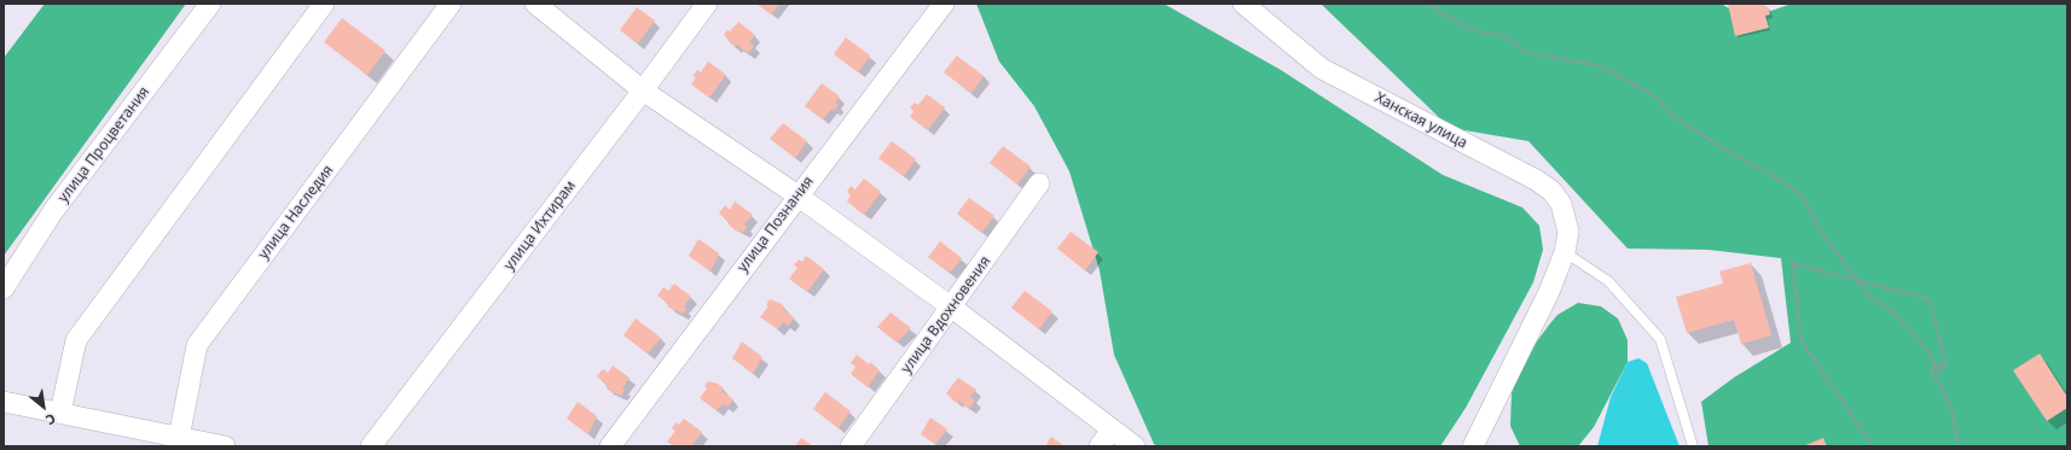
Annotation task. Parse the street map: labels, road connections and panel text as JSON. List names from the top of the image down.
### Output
{
  "streets": {
    "street": [
      "Ханская улица",
      "улица Процветания",
      "улица Наследия",
      "улица Познания",
      "улица Ихтирам",
      "улица Вдохновения"
    ]
  },
  "north": "bottom right"
}
